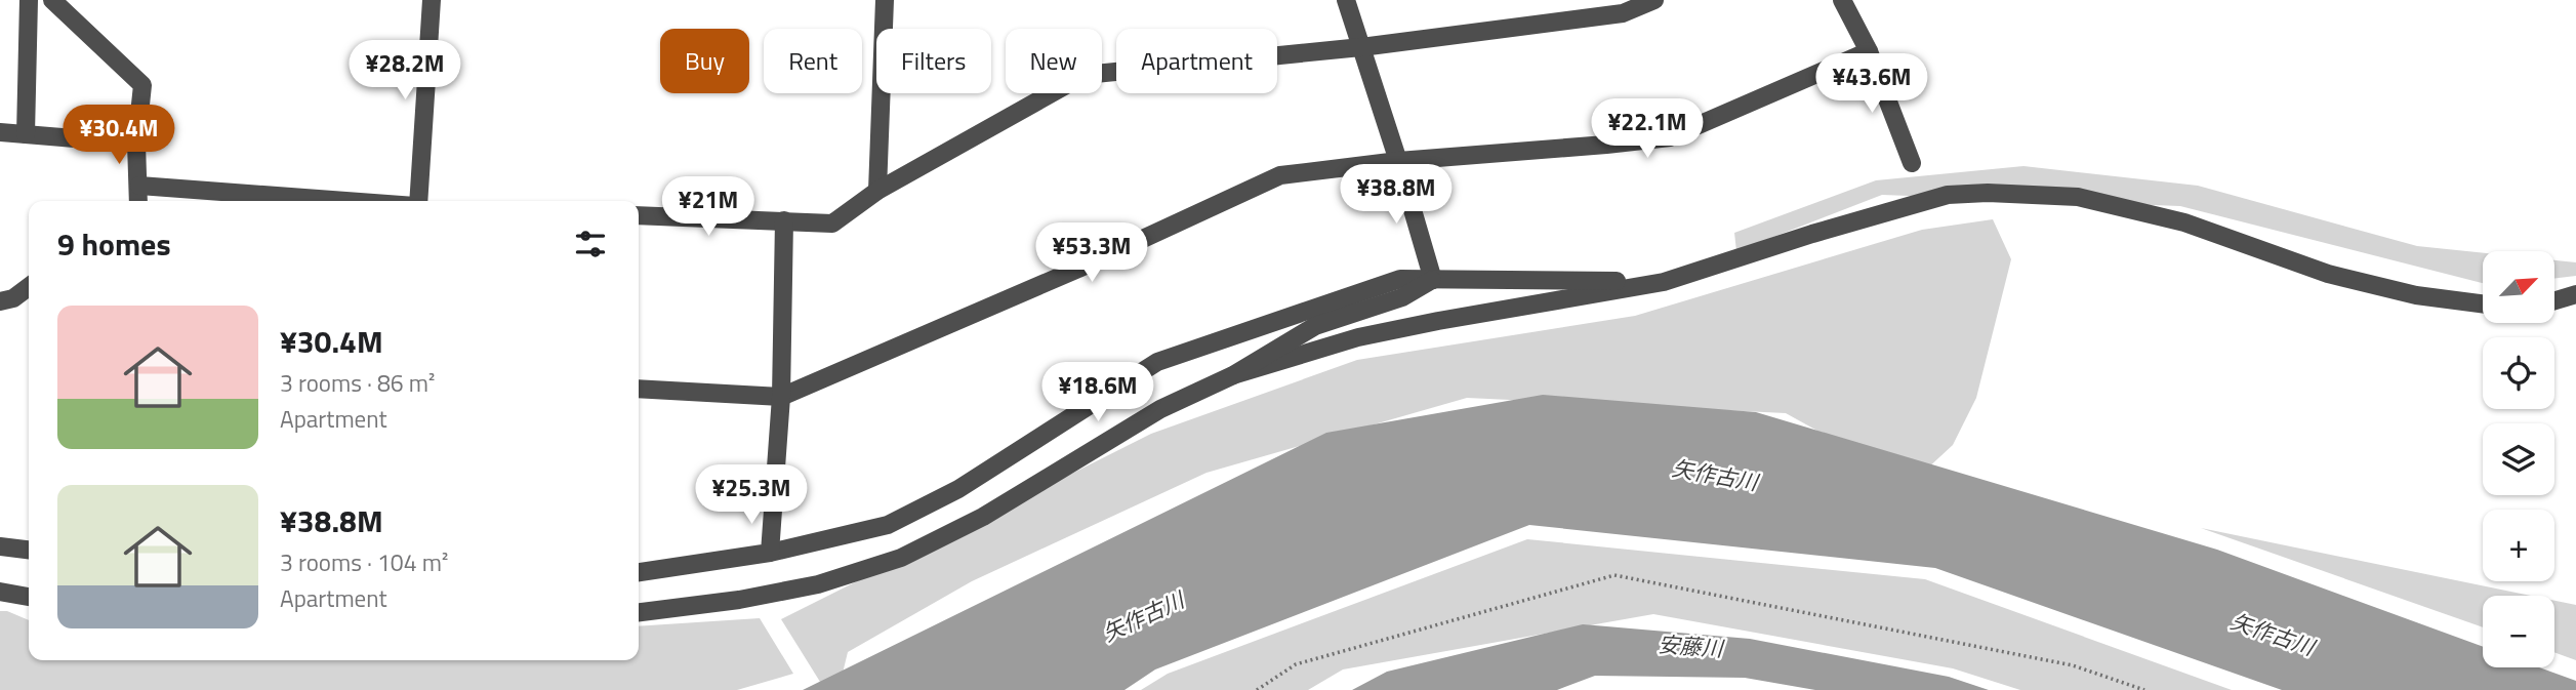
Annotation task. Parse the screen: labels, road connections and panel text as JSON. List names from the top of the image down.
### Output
{
  "water": ["矢作古川", "安藤川"],
  "north": "top right",
  "page": {
    "chip": [
      "Buy",
      "Rent",
      "Filters",
      "New",
      "Apartment"
    ],
    "price": [
      "¥28.2M",
      "¥43.6M",
      "¥22.1M",
      "¥30.4M",
      "¥38.8M",
      "¥21M",
      "¥53.3M",
      "¥18.6M",
      "¥25.3M"
    ],
    "heading": "9 homes",
    "map_buttons": ["+", "−"],
    "list": [
      {
        "name": "¥30.4M",
        "note": "3 rooms · 86 m² · Apartment"
      },
      {
        "name": "¥38.8M",
        "note": "3 rooms · 104 m² · Apartment"
      }
    ]
  }
}
